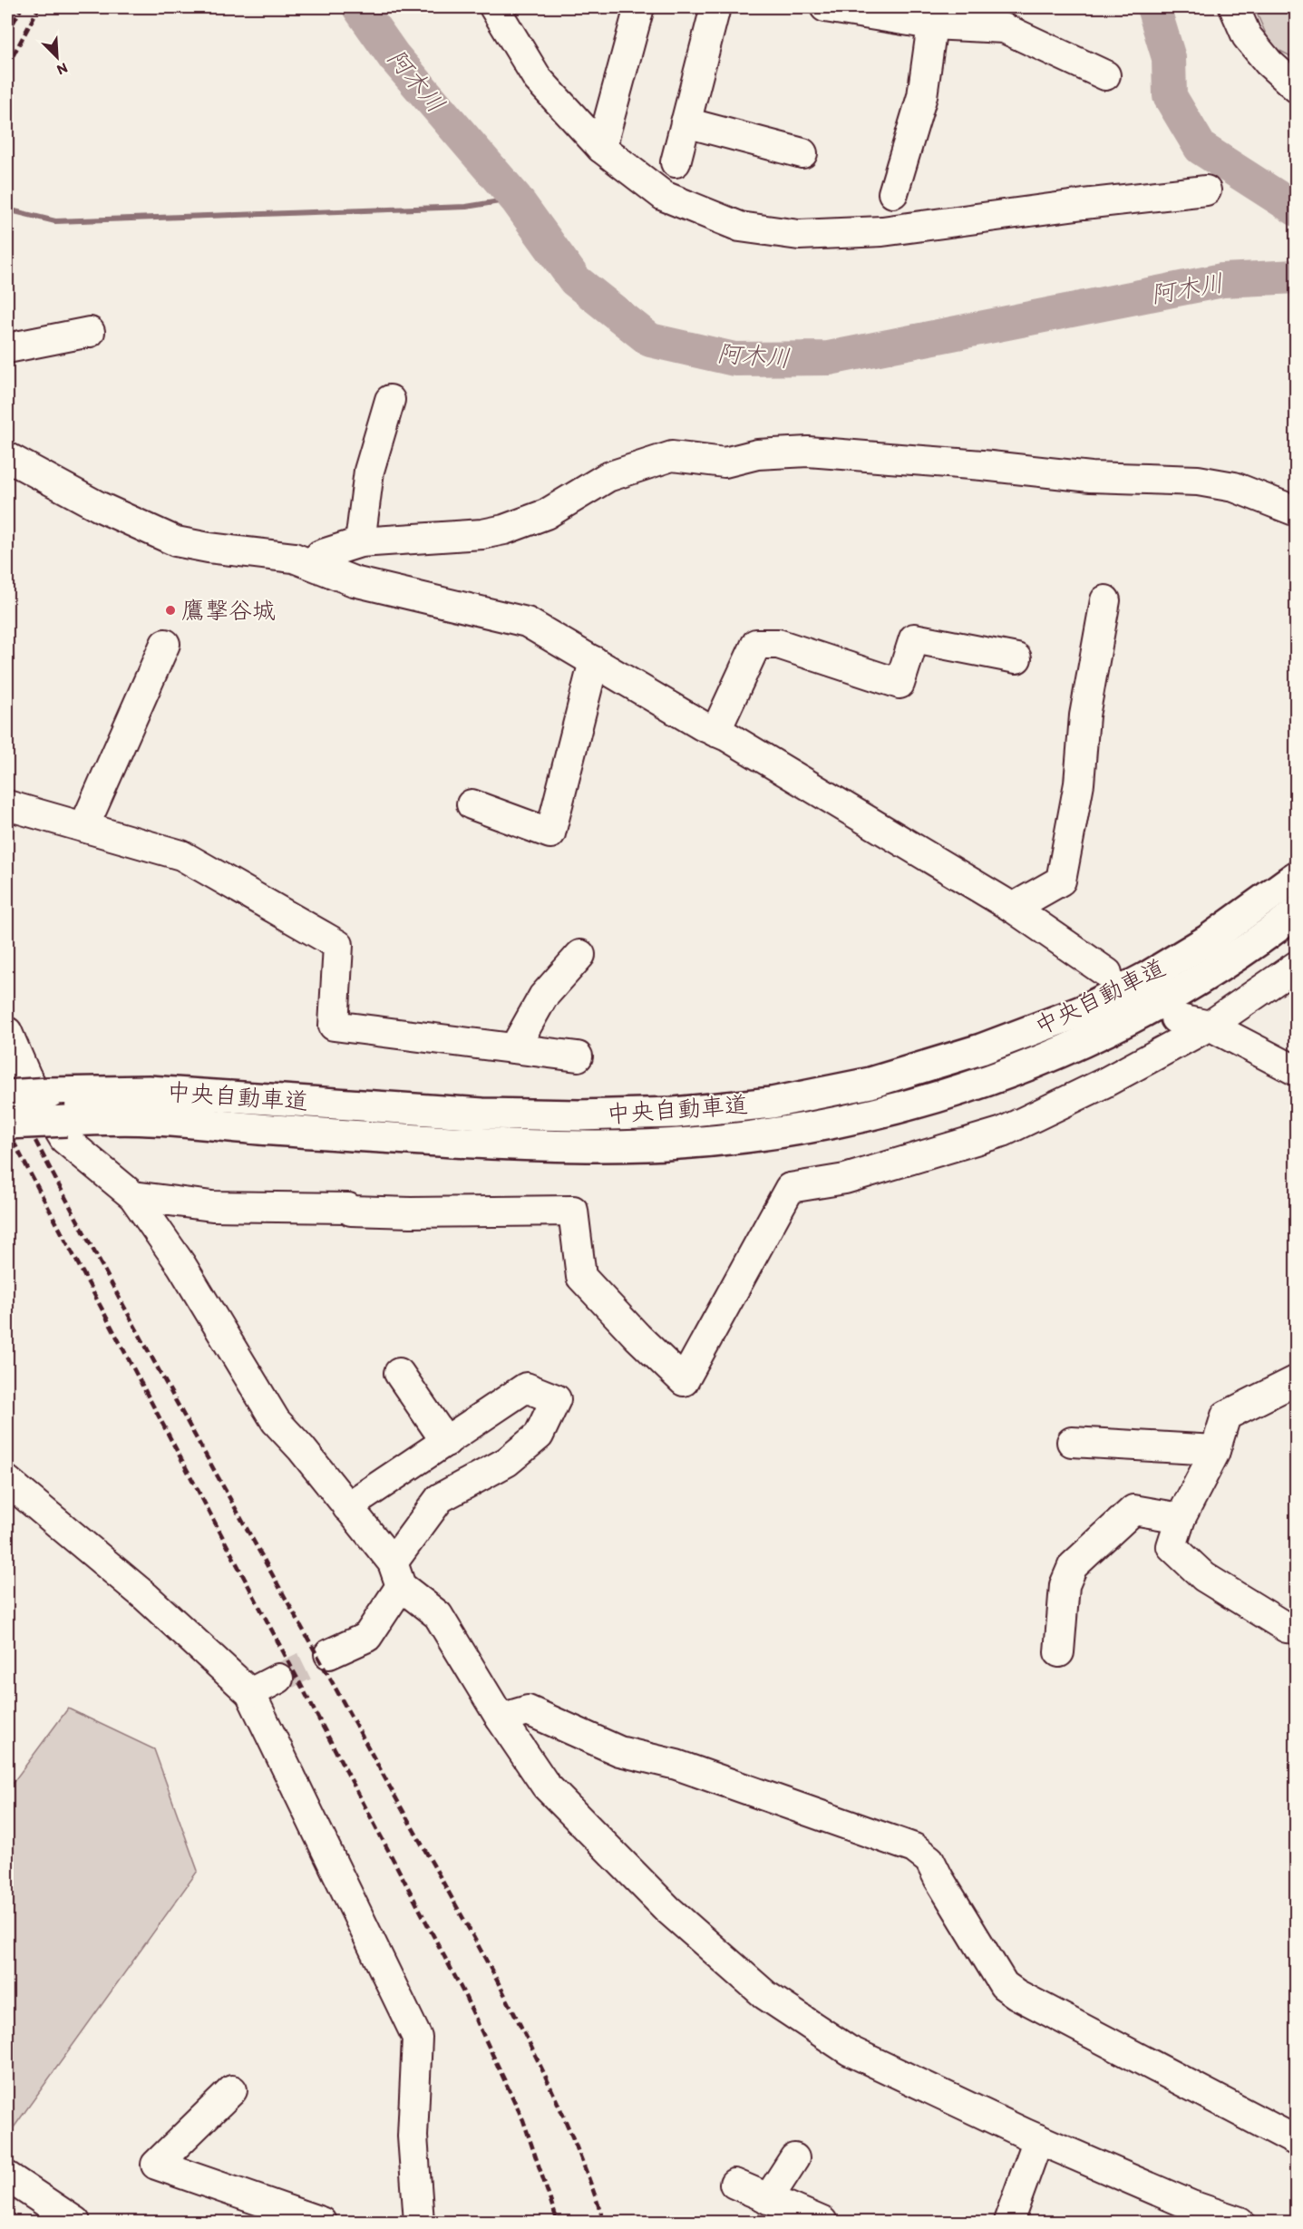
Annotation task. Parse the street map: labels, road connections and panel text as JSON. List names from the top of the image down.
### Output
{
  "streets": {
    "highway": ["中央自動車道"]
  },
  "water": ["阿木川"],
  "places": ["鷹撃谷城"],
  "north": "bottom right"
}
